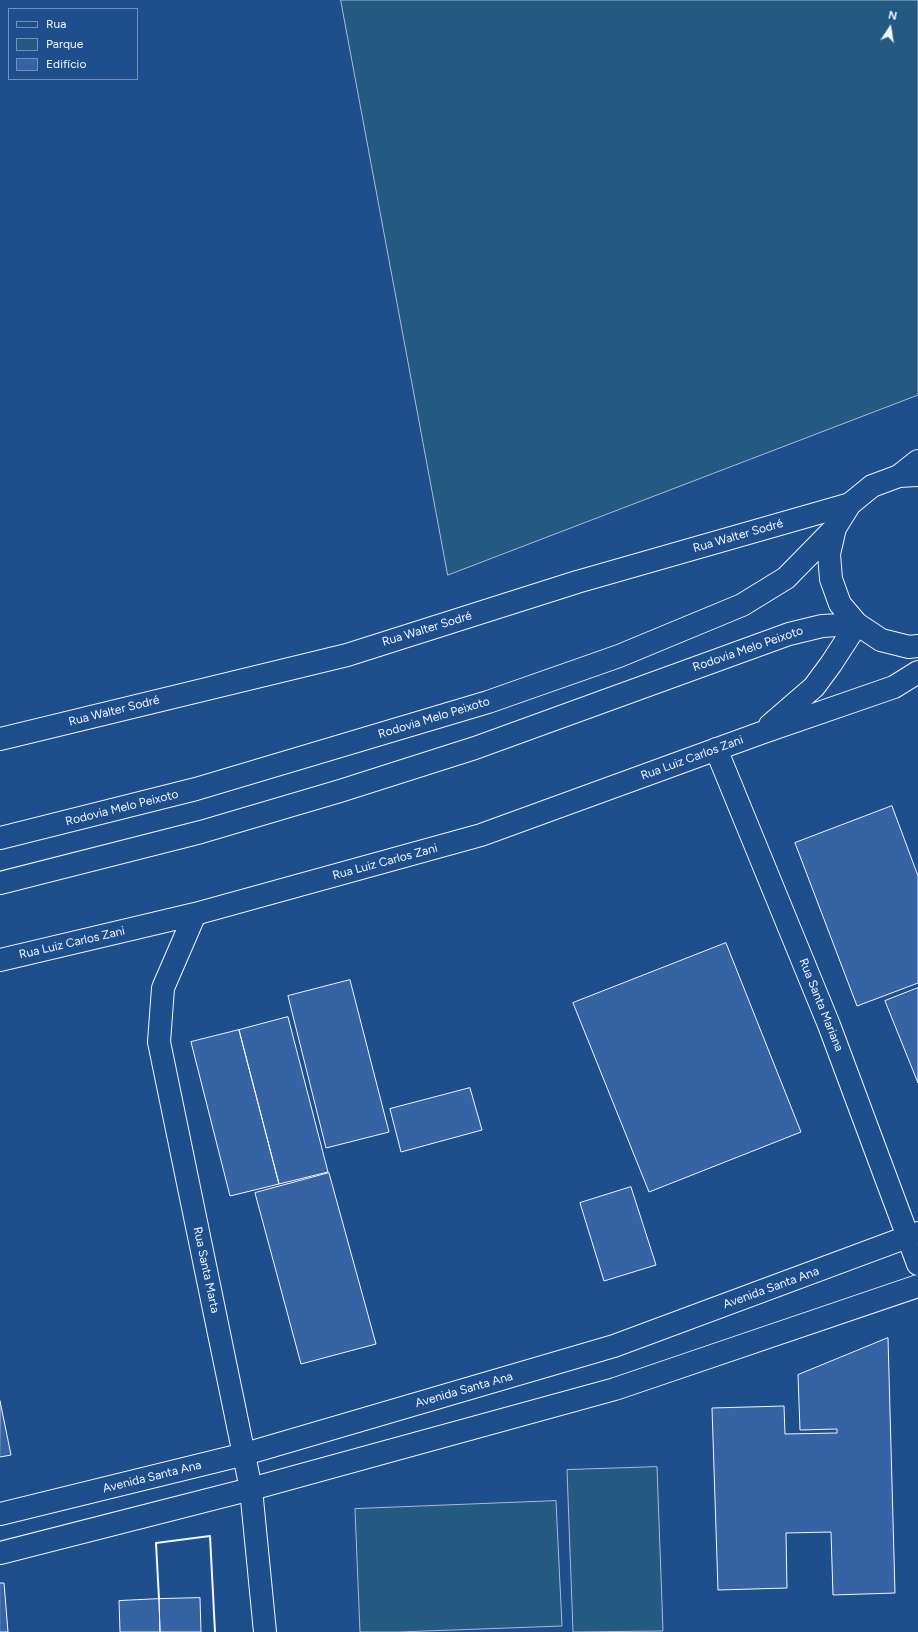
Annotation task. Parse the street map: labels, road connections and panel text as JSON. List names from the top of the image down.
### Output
{
  "streets": {
    "street": [
      "Rua Walter Sodré",
      "Rodovia Melo Peixoto",
      "Rua Luiz Carlos Zani",
      "Rua Santa Mariana",
      "Rua Santa Marta",
      "Avenida Santa Ana"
    ]
  },
  "crossings": [
    ["Rodovia Melo Peixoto", "Rua Luiz Carlos Zani"],
    ["Rua Luiz Carlos Zani", "Rua Santa Mariana"],
    ["Rua Luiz Carlos Zani", "Rua Santa Marta"],
    ["Rua Santa Mariana", "Avenida Santa Ana"],
    ["Rua Santa Marta", "Avenida Santa Ana"]
  ],
  "legend": ["Rua", "Parque", "Edifício"],
  "north": "top"
}
